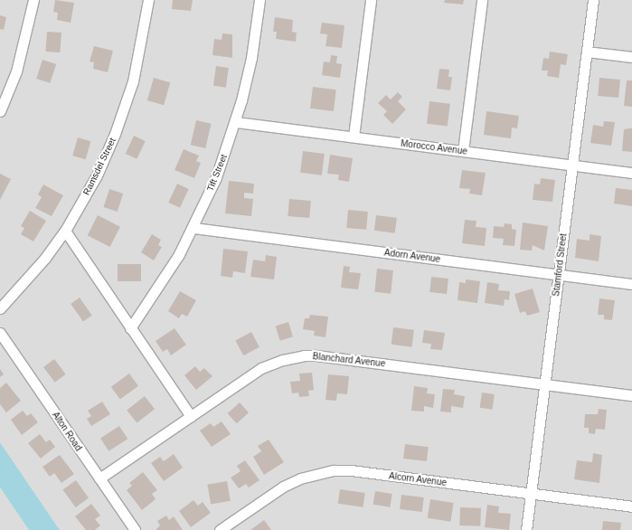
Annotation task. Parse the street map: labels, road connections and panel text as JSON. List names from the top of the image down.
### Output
{
  "streets": {
    "street": [
      "Morocco Avenue",
      "Ramsdel Street",
      "Tift Street",
      "Adorn Avenue",
      "Stamford Street",
      "Blanchard Avenue",
      "Alton Road",
      "Alcorn Avenue"
    ]
  },
  "crossings": [
    ["Morocco Avenue", "Tift Street"],
    ["Morocco Avenue", "Stamford Street"],
    ["Tift Street", "Adorn Avenue"],
    ["Adorn Avenue", "Stamford Street"],
    ["Stamford Street", "Blanchard Avenue"],
    ["Stamford Street", "Alcorn Avenue"],
    ["Blanchard Avenue", "Alton Road"]
  ]
}
